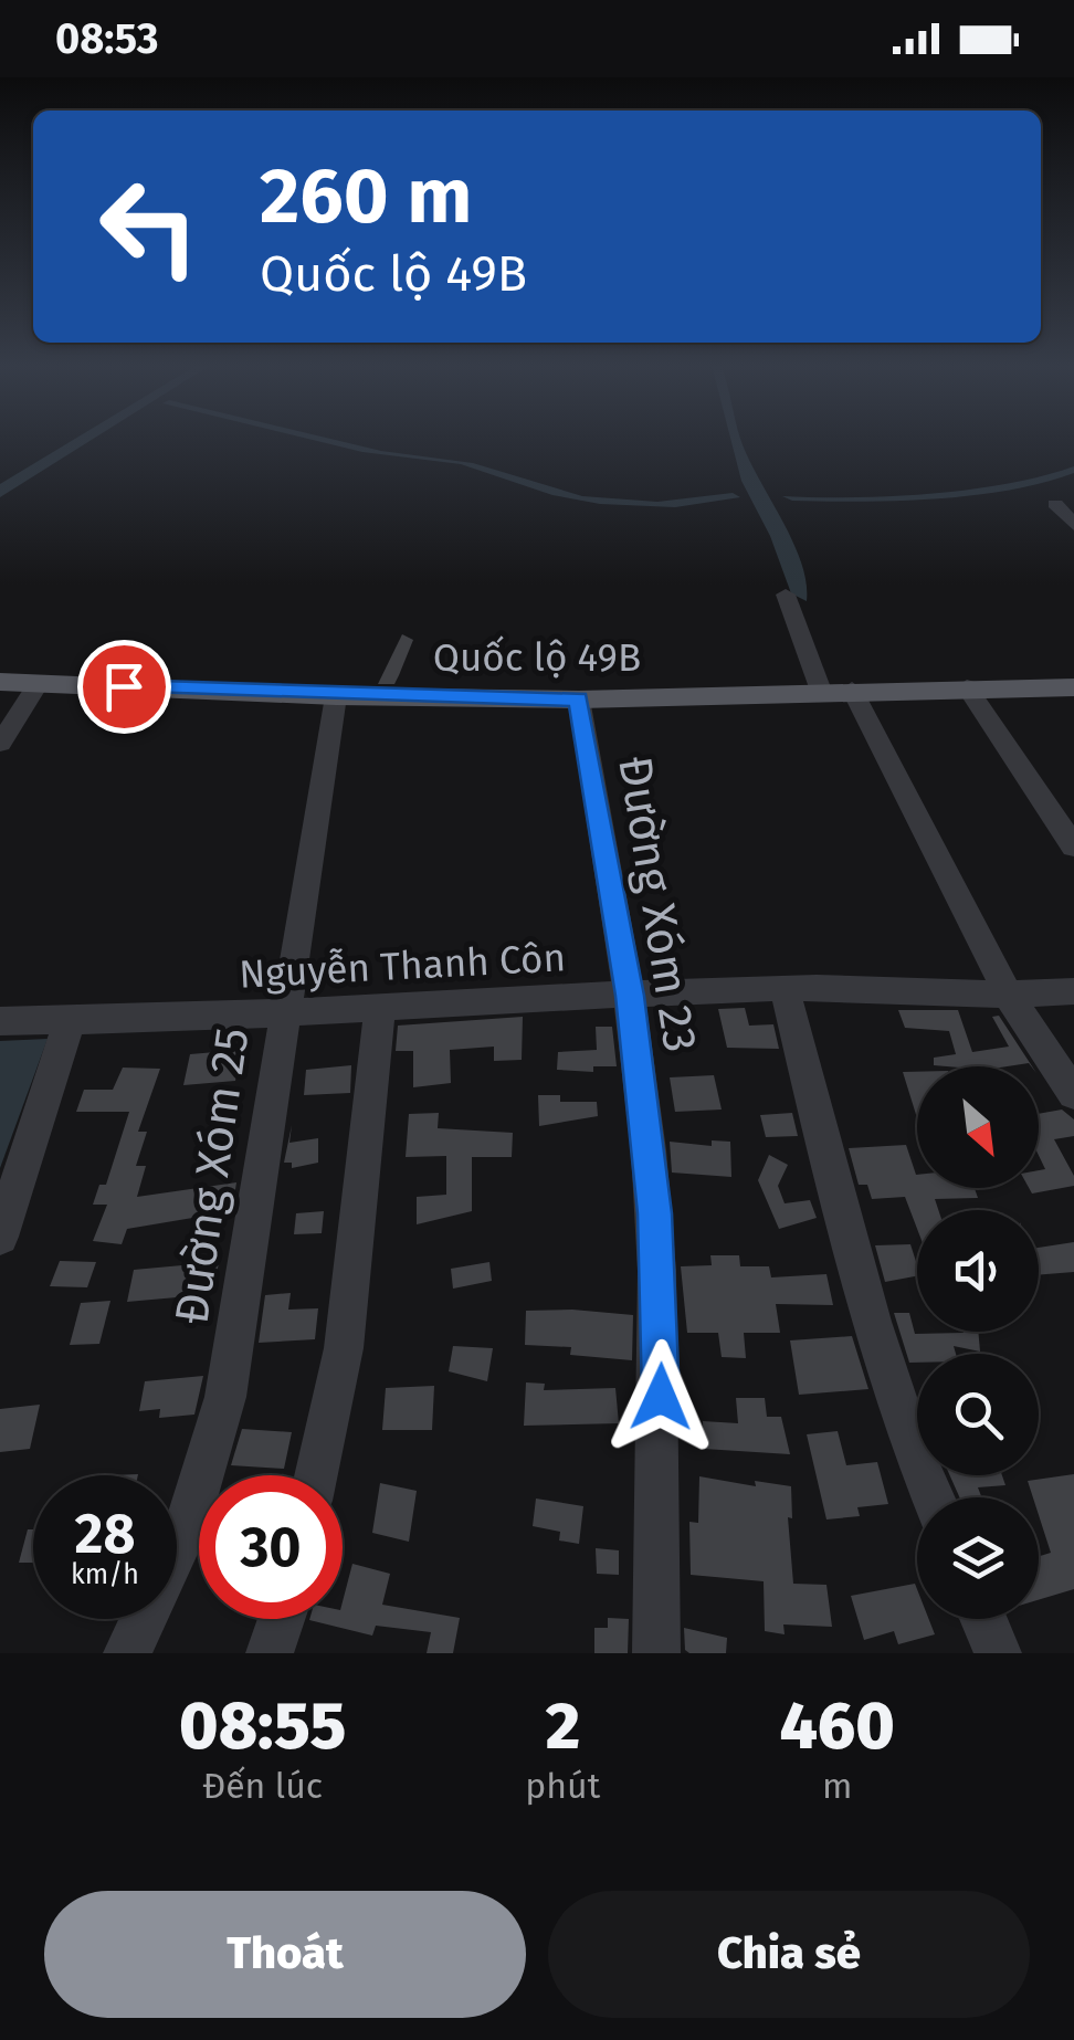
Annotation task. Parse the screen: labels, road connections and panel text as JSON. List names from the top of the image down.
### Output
{
  "streets": {
    "main road": ["Quốc lộ 49B"],
    "street": ["Đường Xóm 23", "Nguyễn Thanh Côn", "Đường Xóm 25"]
  },
  "crossings": [
    ["Quốc lộ 49B", "Đường Xóm 23"],
    ["Quốc lộ 49B", "Đường Xóm 25"],
    ["Đường Xóm 23", "Nguyễn Thanh Côn"],
    ["Nguyễn Thanh Côn", "Đường Xóm 25"]
  ],
  "north": "bottom right",
  "page": {
    "status": "08:53",
    "turn": ["260 m", "Quốc lộ 49B"],
    "speed": "28 km/h",
    "limit": "30",
    "eta": [
      "08:55",
      "Đến lúc",
      "2",
      "phút",
      "460",
      "m"
    ],
    "buttons": ["Thoát", "Chia sẻ"]
  }
}
